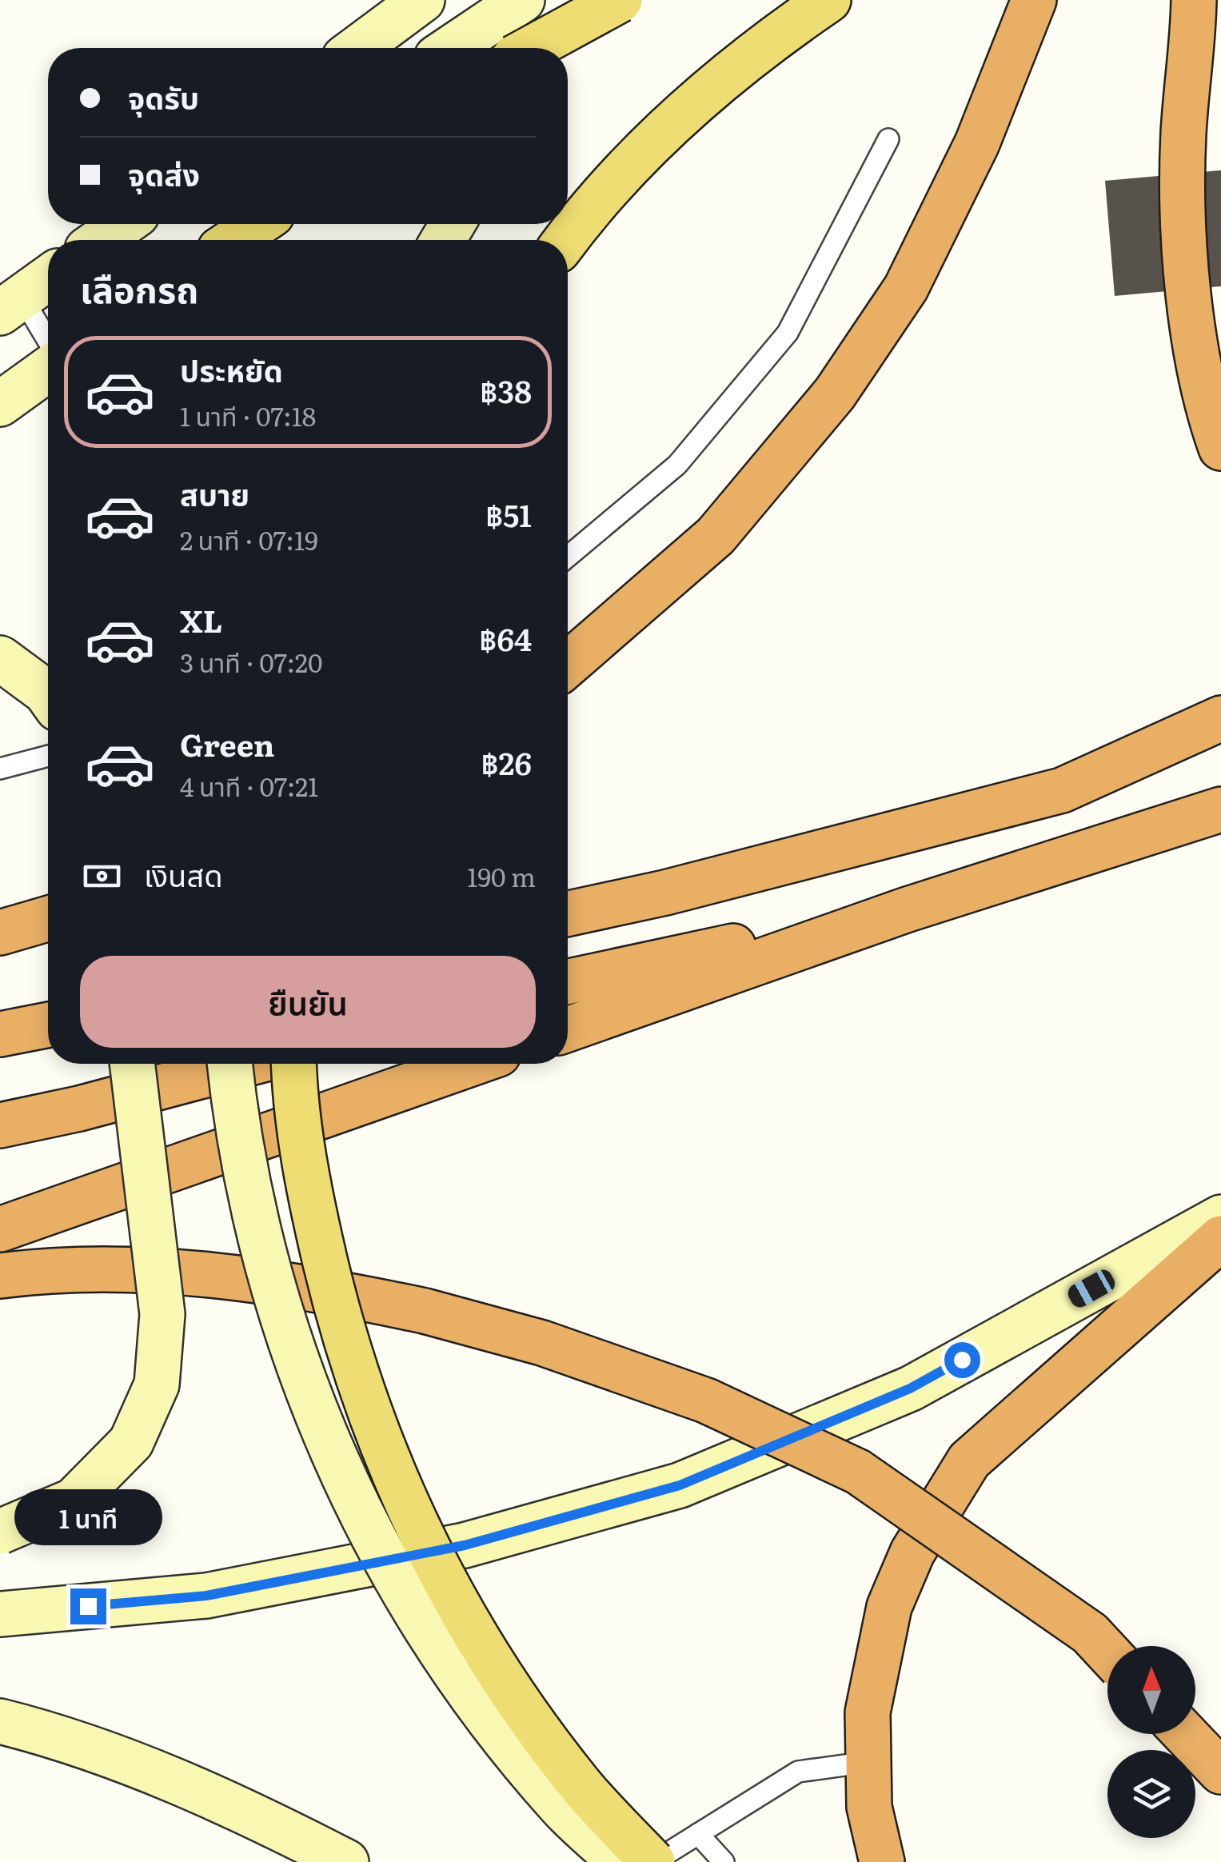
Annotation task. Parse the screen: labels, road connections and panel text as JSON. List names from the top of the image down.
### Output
{
  "north": "top",
  "page": {
    "banner": ["จุดรับ", "จุดส่ง"],
    "heading": "เลือกรถ",
    "list": [
      {
        "name": "ประหยัด",
        "note": "1 นาที · 07:18",
        "value": "฿38"
      },
      {
        "name": "สบาย",
        "note": "2 นาที · 07:19",
        "value": "฿51"
      },
      {
        "name": "XL",
        "note": "3 นาที · 07:20",
        "value": "฿64"
      },
      {
        "name": "Green",
        "note": "4 นาที · 07:21",
        "value": "฿26"
      }
    ],
    "pay": ["เงินสด", "190 m"],
    "buttons": "ยืนยัน",
    "bubble": "1 นาที"
  }
}
